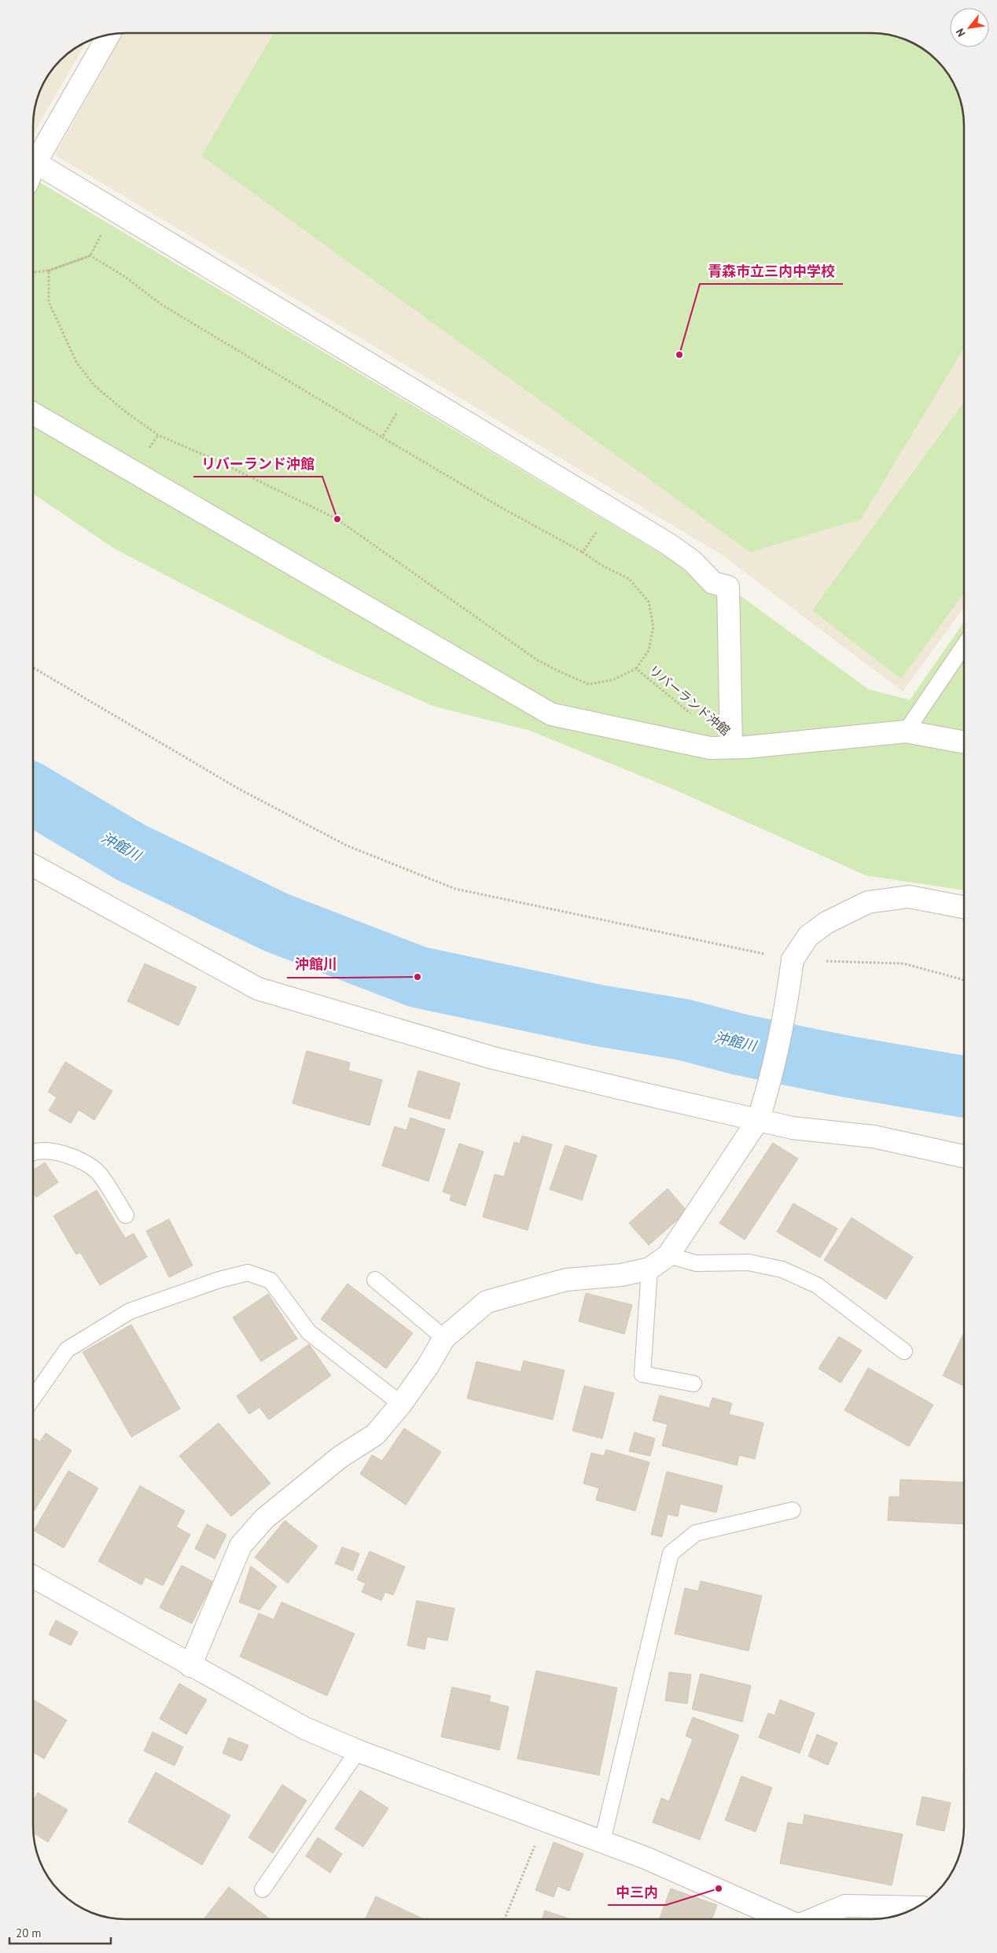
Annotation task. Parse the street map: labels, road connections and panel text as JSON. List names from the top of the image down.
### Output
{
  "streets": {
    "path": ["リバーランド沖館"]
  },
  "water": ["沖館川"],
  "places": [
    "青森市立三内中学校",
    "リバーランド沖館",
    "沖館川",
    "中三内"
  ],
  "scale_bar": "20 m",
  "north": "bottom left"
}
